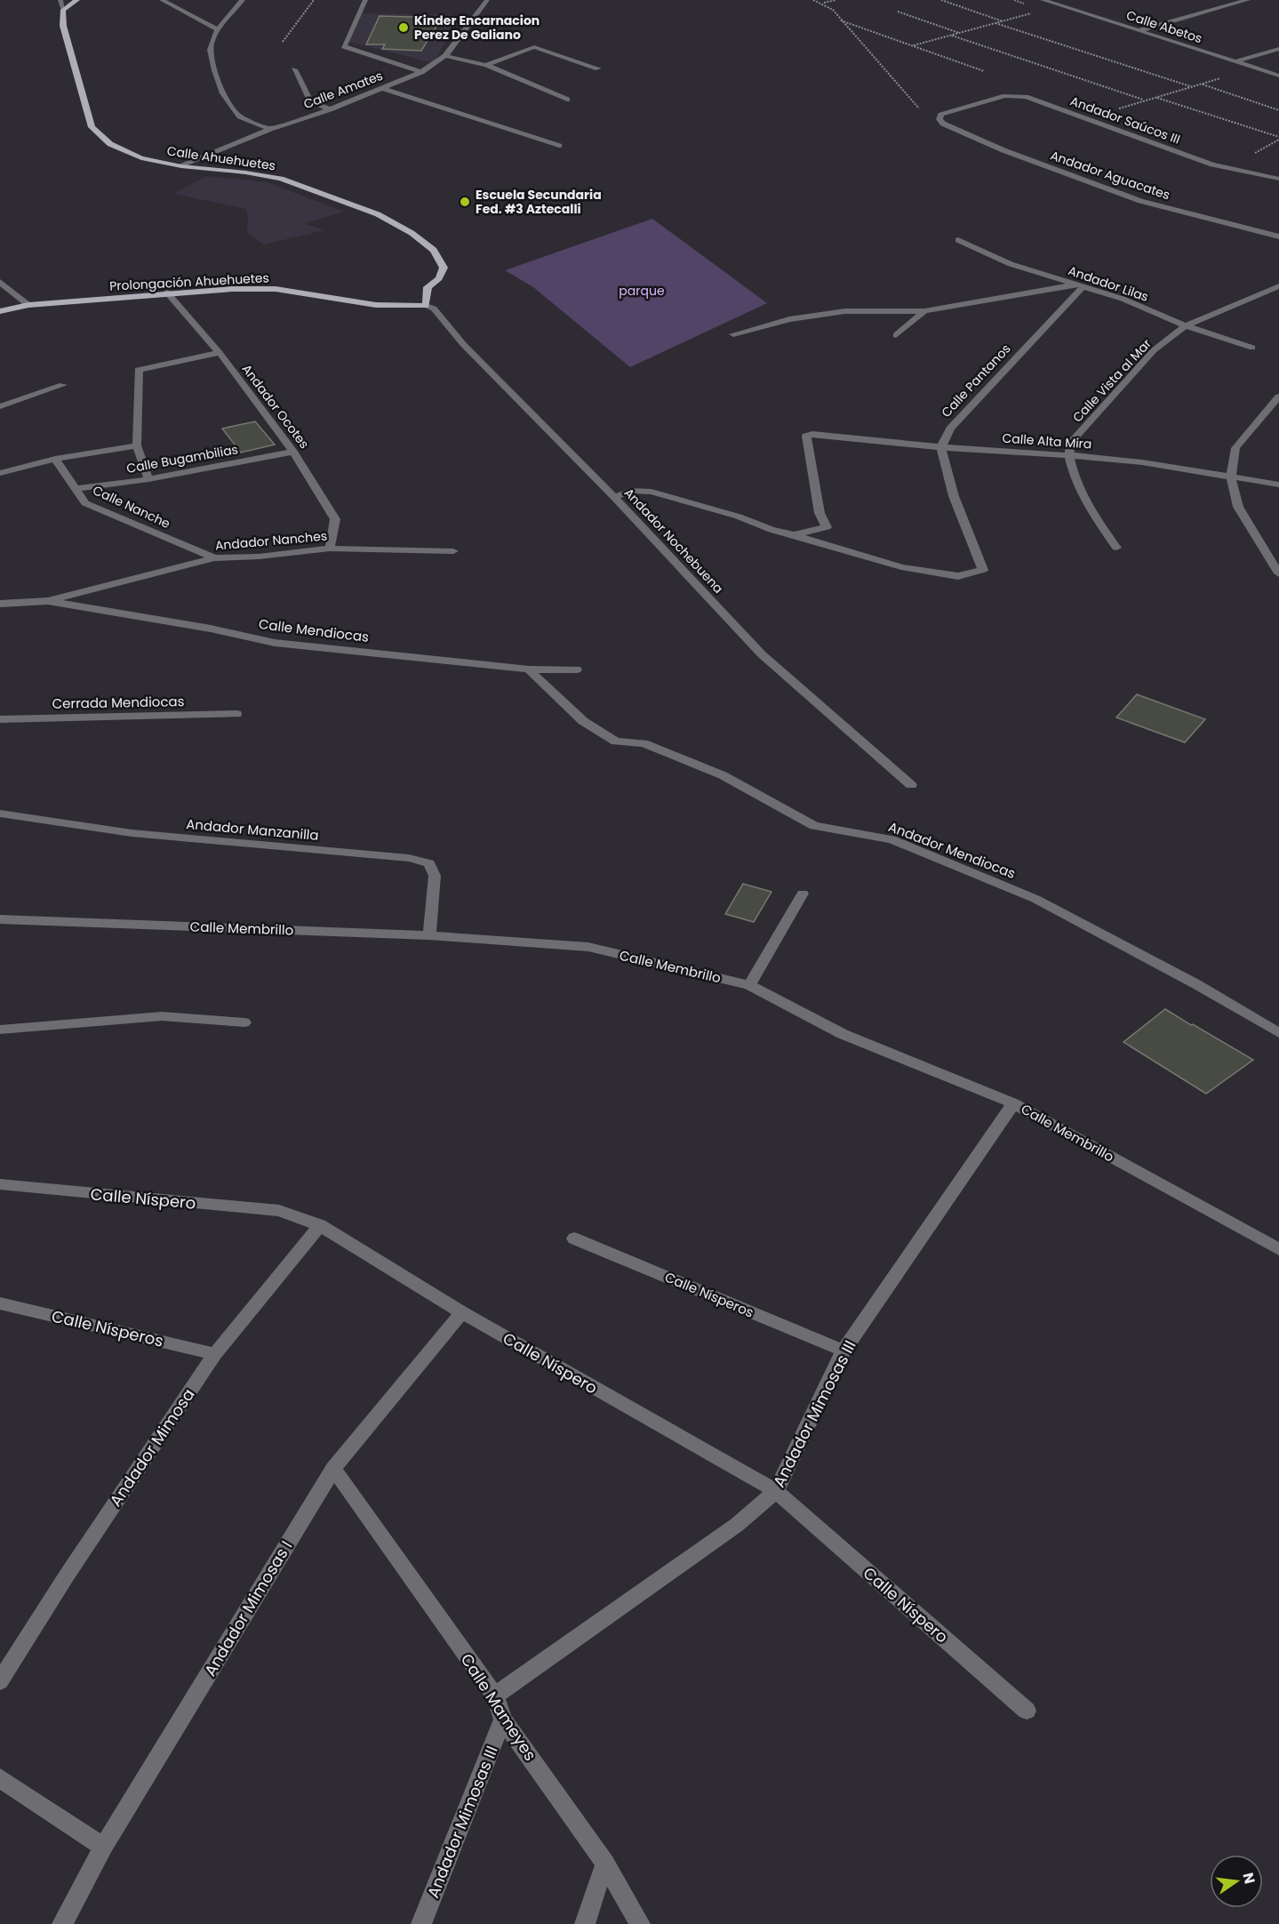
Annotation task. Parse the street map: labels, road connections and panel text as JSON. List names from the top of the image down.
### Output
{
  "streets": {
    "main road": ["Calle Ahuehuetes", "Prolongación Ahuehuetes"],
    "street": [
      "Calle Abetos",
      "Calle Amates",
      "Andador Saúcos III",
      "Andador Aguacates",
      "Andador Lilas",
      "Calle Pantanos",
      "Calle Vista al Mar",
      "Andador Ocotes",
      "Calle Alta Mira",
      "Calle Bugambilias",
      "Calle Nanche",
      "Andador Nanches",
      "Andador Nochebuena",
      "Calle Mendiocas",
      "Cerrada Mendiocas",
      "Andador Manzanilla",
      "Andador Mendiocas",
      "Calle Membrillo",
      "Calle Níspero",
      "Calle Nísperos",
      "Andador Mimosas III",
      "Andador Mimosa",
      "Andador Mimosas I",
      "Calle Mameyes"
    ]
  },
  "crossings": [
    ["Calle Amates", "Calle Ahuehuetes"],
    ["Andador Saúcos III", "Andador Aguacates"],
    ["Calle Ahuehuetes", "Prolongación Ahuehuetes"],
    ["Calle Ahuehuetes", "Andador Nochebuena"],
    ["Prolongación Ahuehuetes", "Andador Ocotes"],
    ["Prolongación Ahuehuetes", "Andador Nochebuena"],
    ["Andador Lilas", "Calle Pantanos"],
    ["Andador Lilas", "Calle Vista al Mar"],
    ["Calle Pantanos", "Calle Alta Mira"],
    ["Calle Vista al Mar", "Calle Alta Mira"],
    ["Andador Ocotes", "Calle Bugambilias"],
    ["Andador Ocotes", "Andador Nanches"],
    ["Calle Bugambilias", "Calle Nanche"],
    ["Calle Nanche", "Andador Nanches"],
    ["Andador Nanches", "Calle Mendiocas"],
    ["Calle Mendiocas", "Andador Mendiocas"],
    ["Andador Manzanilla", "Calle Membrillo"],
    ["Calle Membrillo", "Andador Mimosas III"],
    ["Calle Níspero", "Andador Mimosas III"],
    ["Calle Níspero", "Andador Mimosa"],
    ["Calle Níspero", "Andador Mimosas I"],
    ["Calle Nísperos", "Andador Mimosas III"],
    ["Calle Nísperos", "Andador Mimosa"],
    ["Andador Mimosas III", "Calle Mameyes"],
    ["Andador Mimosas I", "Calle Mameyes"]
  ],
  "parks": ["parque"],
  "places": ["Kinder Encarnacion Perez De Galiano", "Escuela Secundaria Fed. #3 Aztecalli"],
  "north": "right"
}
